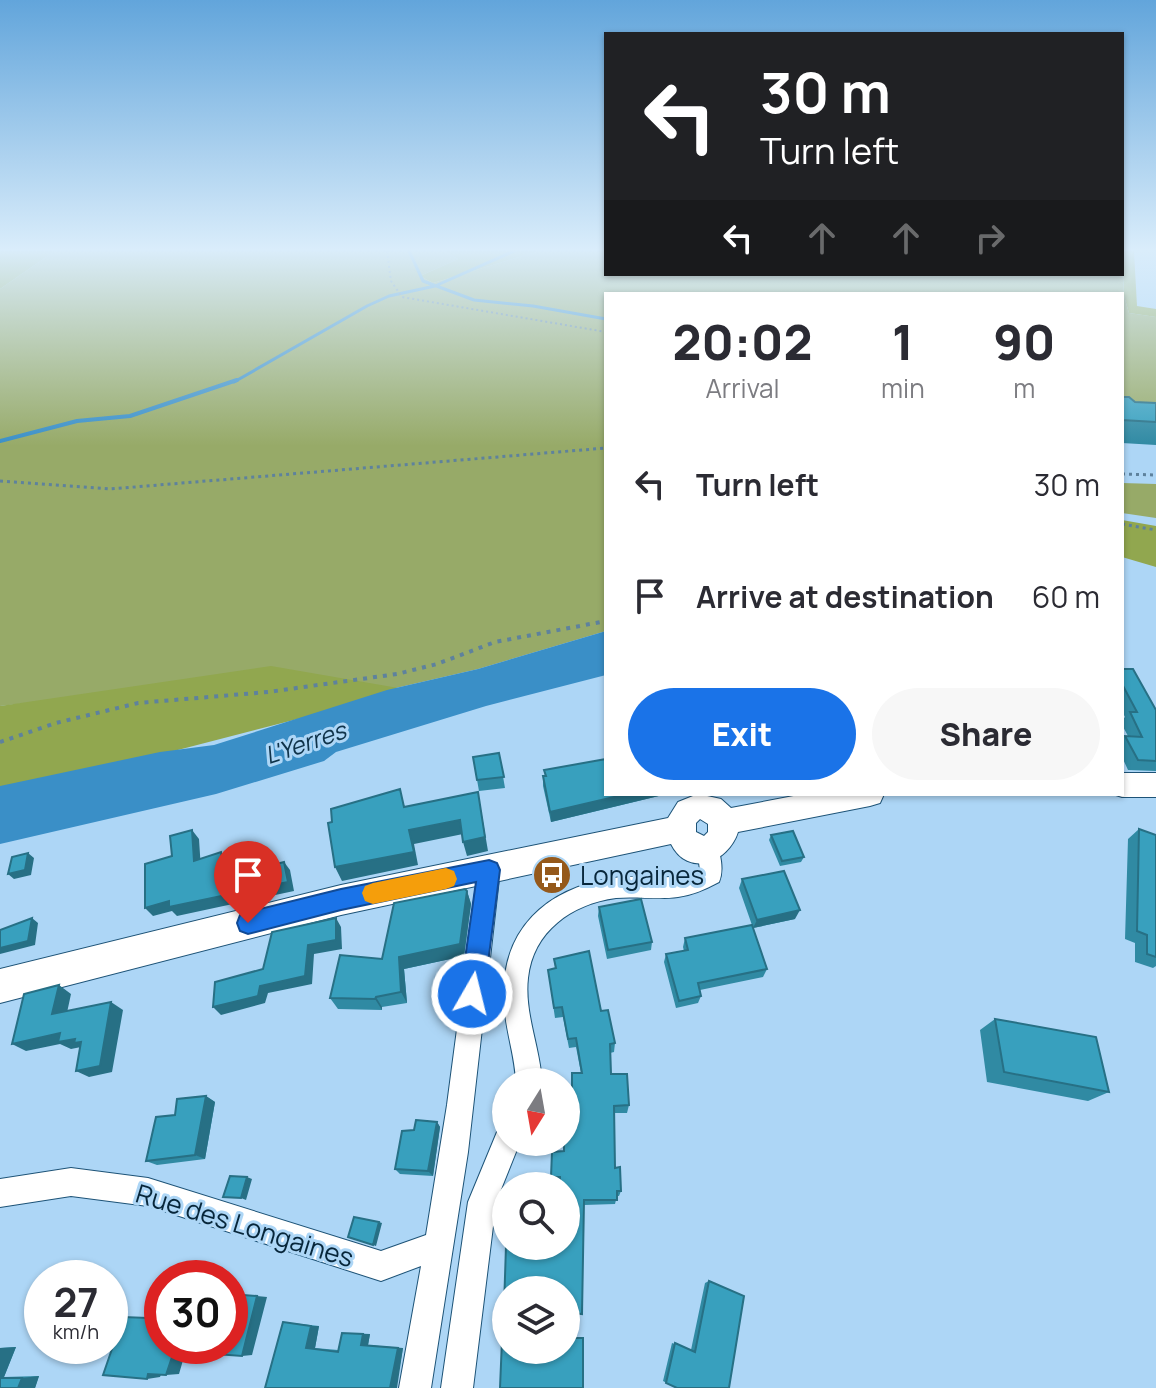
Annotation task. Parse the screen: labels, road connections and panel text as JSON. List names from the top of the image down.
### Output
{
  "streets": {
    "street": ["Rue des Longaines"]
  },
  "water": ["L'Yerres"],
  "places": {
    "bus stop": ["Longaines"]
  },
  "north": "bottom",
  "page": {
    "turn": ["30 m", "Turn left"],
    "eta": [
      "20:02",
      "Arrival",
      "1",
      "min",
      "90",
      "m"
    ],
    "list": [
      {
        "name": "Turn left",
        "value": "30 m"
      },
      {
        "name": "Arrive at destination",
        "value": "60 m"
      }
    ],
    "buttons": ["Exit", "Share"],
    "speed": "27 km/h",
    "limit": "30"
  }
}
